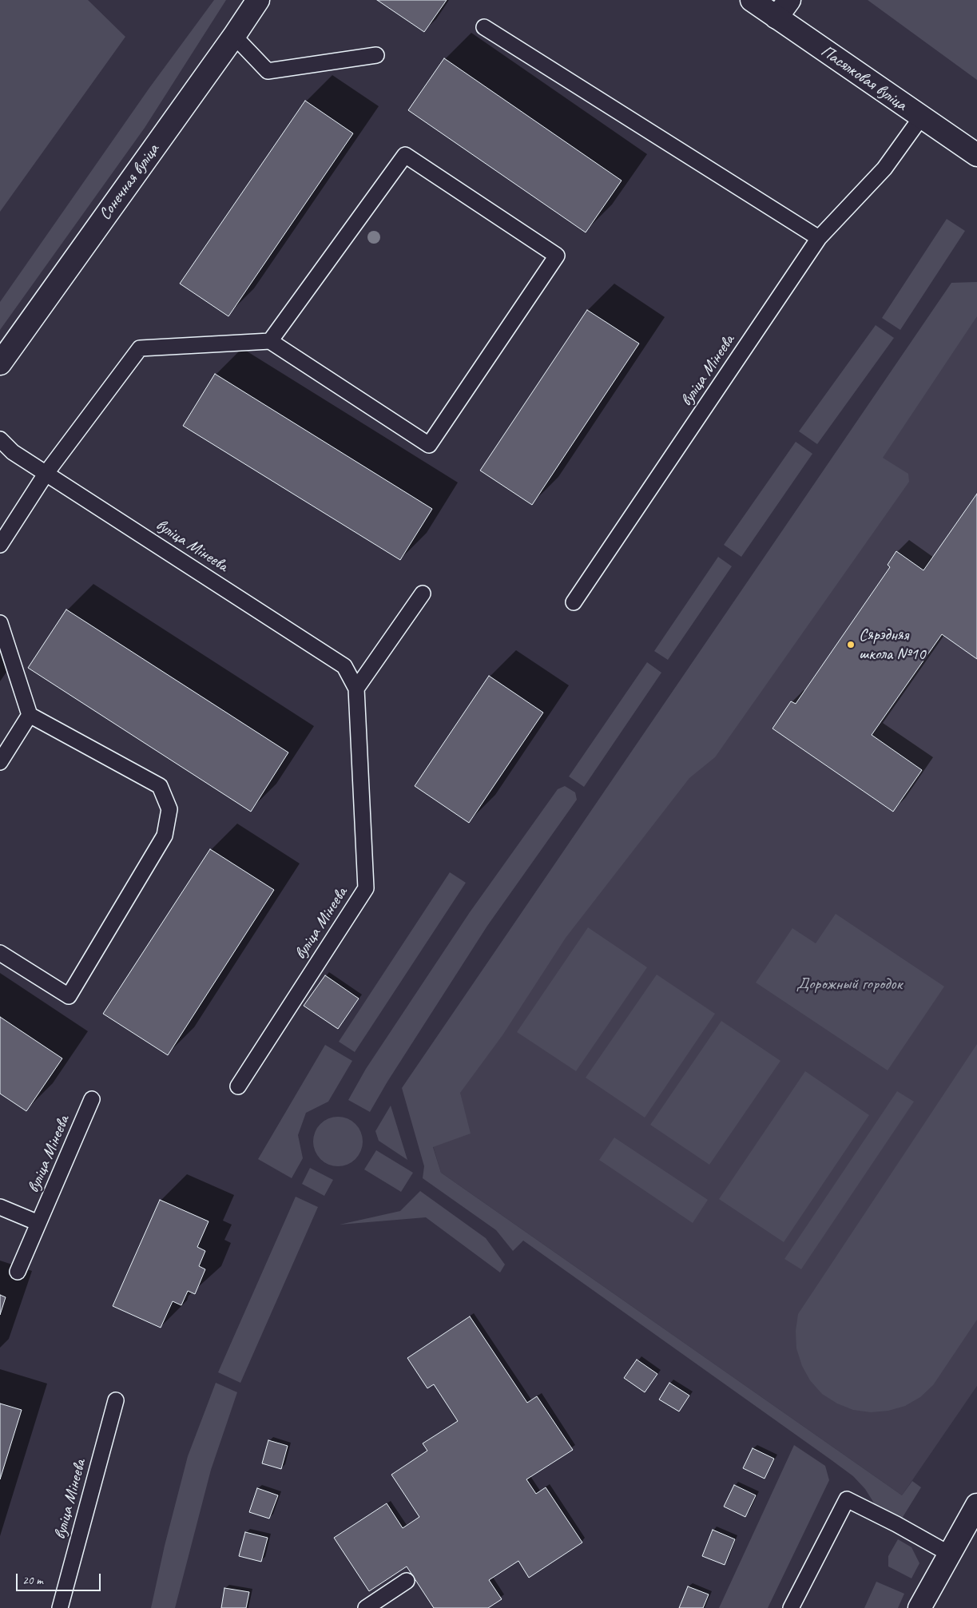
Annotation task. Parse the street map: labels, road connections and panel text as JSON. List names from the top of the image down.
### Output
{
  "streets": {
    "street": ["Пасялковая вуліца", "Сонечная вуліца"],
    "lane": ["вуліца Мінеева"]
  },
  "crossings": [
    ["Пасялковая вуліца", "вуліца Мінеева"]
  ],
  "parks": ["Дорожный городок"],
  "places": ["Сярэдняя школа №10"],
  "scale_bar": "20 m"
}
